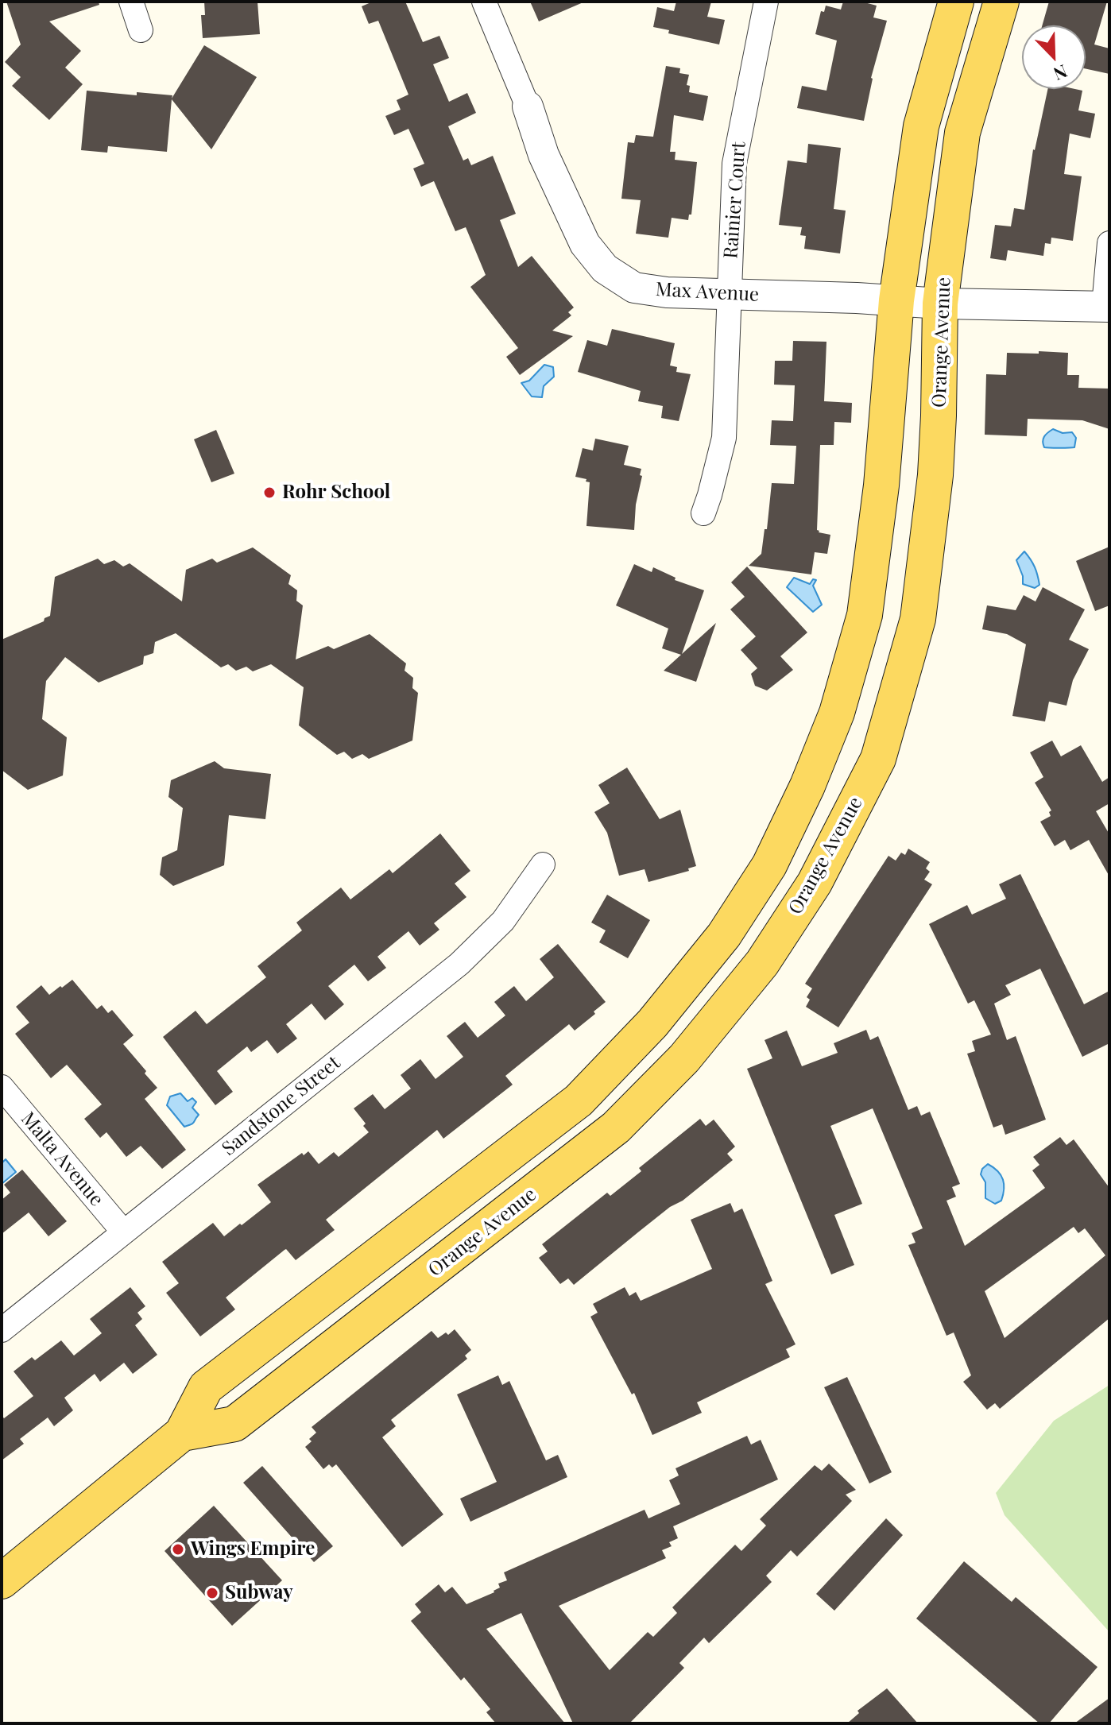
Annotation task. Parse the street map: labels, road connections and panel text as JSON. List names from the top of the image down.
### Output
{
  "streets": {
    "main road": ["Orange Avenue"],
    "street": [
      "Rainier Court",
      "Max Avenue",
      "Sandstone Street",
      "Malta Avenue"
    ]
  },
  "crossings": [
    ["Rainier Court", "Max Avenue"],
    ["Max Avenue", "Orange Avenue"],
    ["Sandstone Street", "Malta Avenue"]
  ],
  "places": ["Rohr School", "Wings Empire", "Subway"],
  "north": "bottom right"
}
